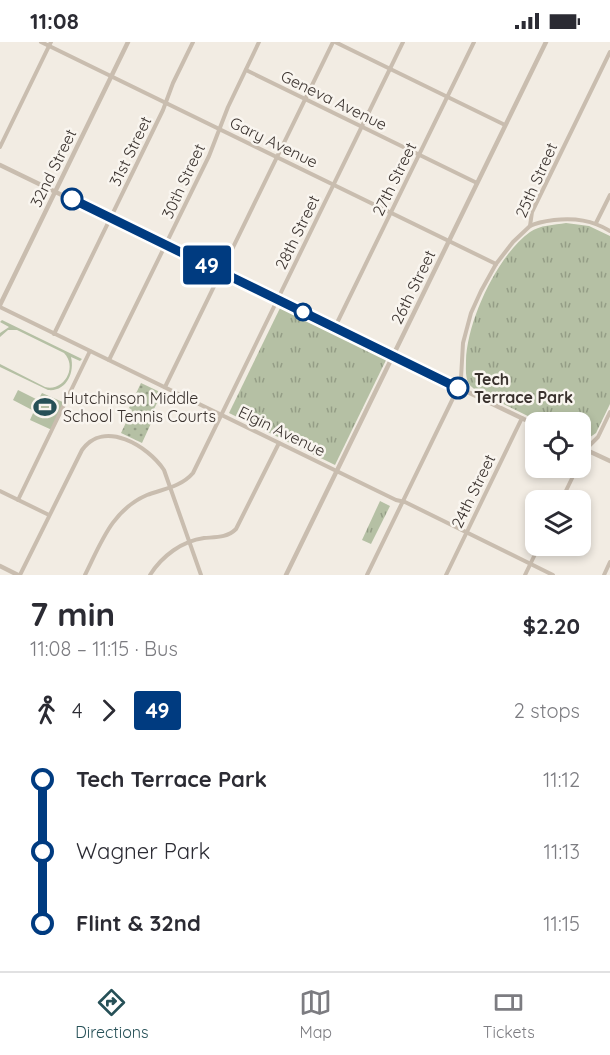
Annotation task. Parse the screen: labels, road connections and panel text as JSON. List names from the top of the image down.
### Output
{
  "streets": {
    "street": [
      "Geneva Avenue",
      "Gary Avenue",
      "31st Street",
      "32nd Street",
      "27th Street",
      "25th Street",
      "30th Street",
      "28th Street",
      "26th Street",
      "Elgin Avenue",
      "24th Street"
    ]
  },
  "crossings": [
    ["Geneva Avenue", "27th Street"],
    ["Geneva Avenue", "30th Street"],
    ["Geneva Avenue", "28th Street"],
    ["Geneva Avenue", "26th Street"],
    ["Gary Avenue", "31st Street"],
    ["Gary Avenue", "32nd Street"],
    ["Gary Avenue", "27th Street"],
    ["Gary Avenue", "25th Street"],
    ["Gary Avenue", "30th Street"],
    ["Gary Avenue", "28th Street"],
    ["Gary Avenue", "26th Street"],
    ["31st Street", "Elgin Avenue"],
    ["32nd Street", "Elgin Avenue"],
    ["25th Street", "Elgin Avenue"],
    ["30th Street", "Elgin Avenue"],
    ["28th Street", "Elgin Avenue"],
    ["26th Street", "Elgin Avenue"],
    ["Elgin Avenue", "24th Street"]
  ],
  "places": {
    "other": ["Tech Terrace Park"],
    "sports": ["Hutchinson Middle School Tennis Courts"]
  },
  "lines": ["bus line 49"],
  "page": {
    "status": "11:08",
    "on_map": "49",
    "heading": ["7 min", "11:08 – 11:15 · Bus", "$2.20"],
    "legs": ["4", "49", "2 stops"],
    "list": [
      {
        "name": "Tech Terrace Park",
        "value": "11:12"
      },
      {
        "name": "Wagner Park",
        "value": "11:13"
      },
      {
        "name": "Flint & 32nd",
        "value": "11:15"
      }
    ],
    "tabs": ["Directions", "Map", "Tickets"]
  }
}
